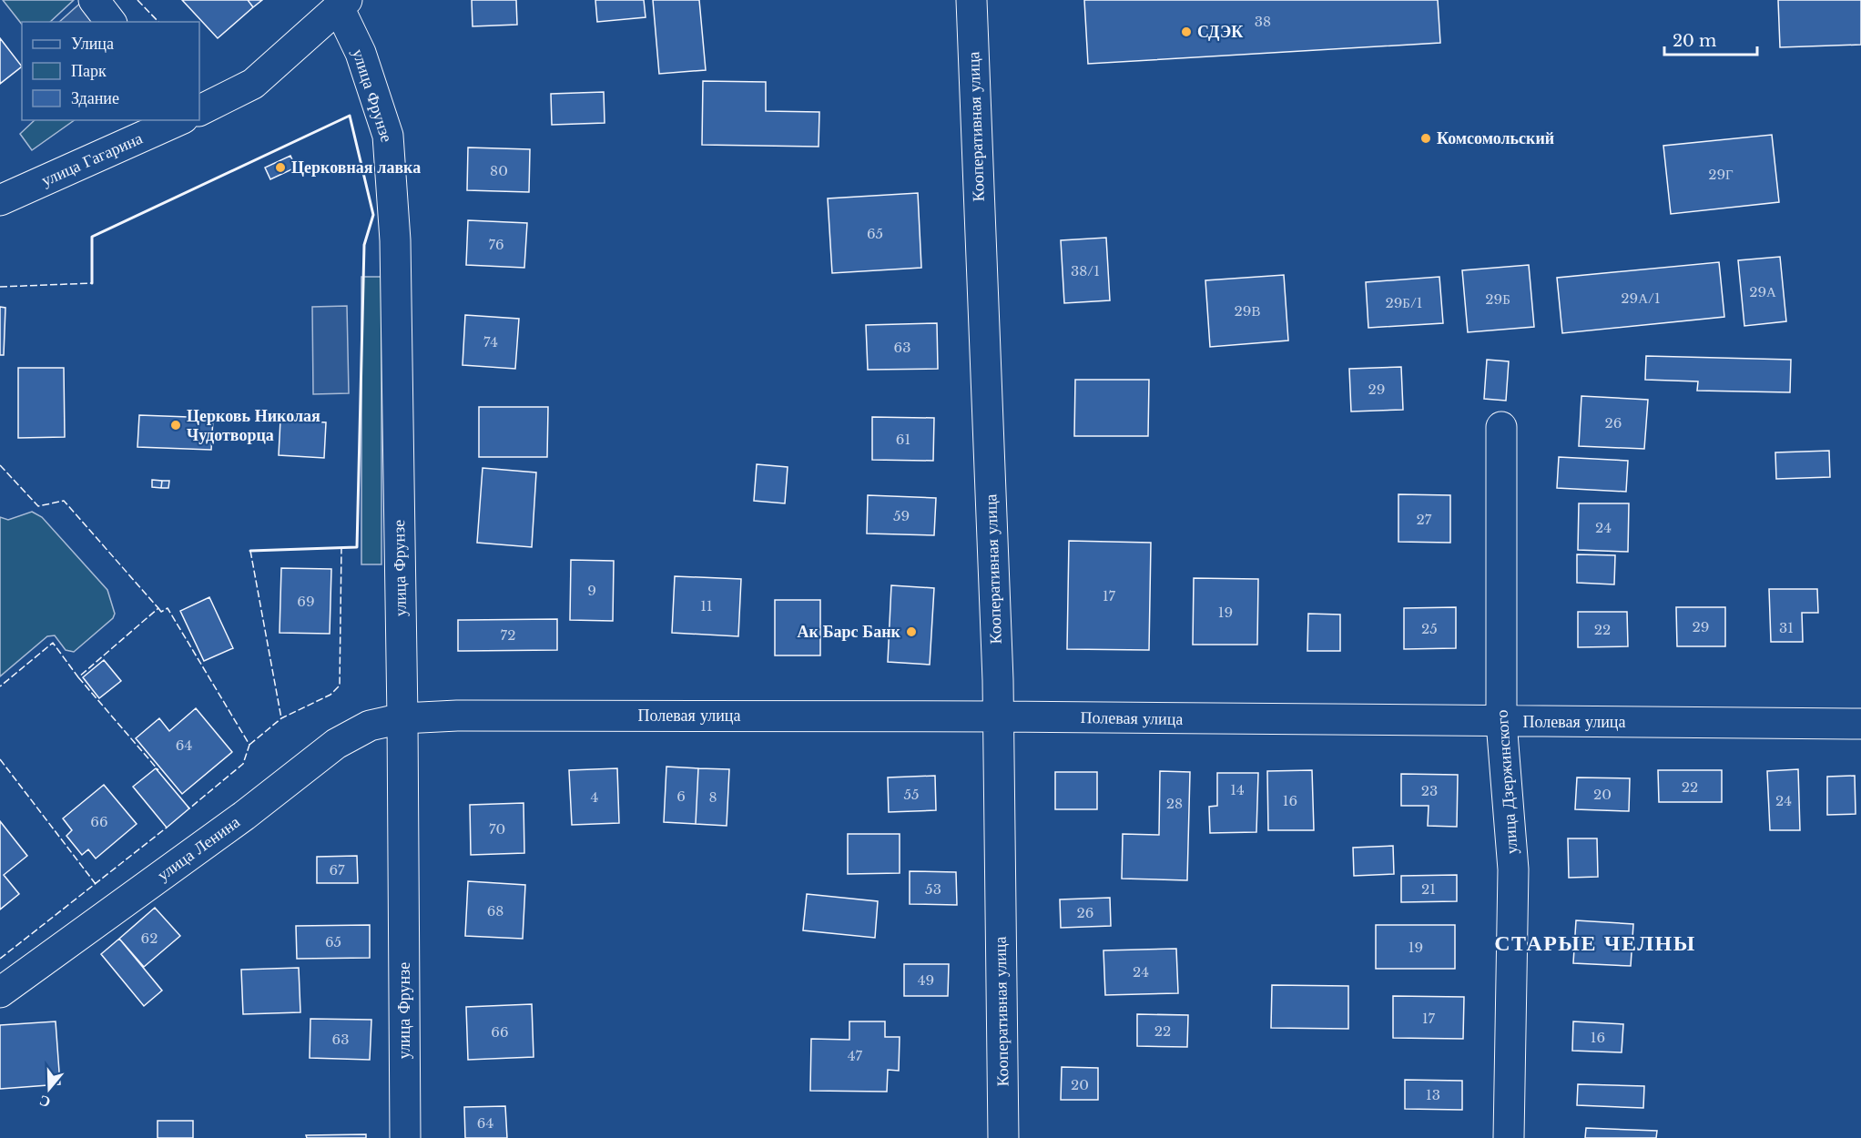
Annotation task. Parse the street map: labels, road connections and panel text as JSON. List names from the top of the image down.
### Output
{
  "streets": {
    "street": [
      "улица Фрунзе",
      "Кооперативная улица",
      "улица Гагарина",
      "Полевая улица",
      "улица Дзержинского",
      "улица Ленина"
    ]
  },
  "crossings": [
    ["улица Фрунзе", "Полевая улица"],
    ["улица Фрунзе", "улица Ленина"],
    ["Кооперативная улица", "Полевая улица"],
    ["Полевая улица", "улица Дзержинского"],
    ["Полевая улица", "улица Ленина"]
  ],
  "districts": ["СТАРЫЕ ЧЕЛНЫ"],
  "places": [
    "СДЭК",
    "Комсомольский",
    "Церковная лавка",
    "Церковь Николая Чудотворца",
    "Ак Барс Банк"
  ],
  "house_numbers": [
    "38",
    "80",
    "29Г",
    "65",
    "76",
    "38/1",
    "29А",
    "29А/1",
    "29Б",
    "29Б/1",
    "29В",
    "74",
    "63",
    "29",
    "26",
    "61",
    "59",
    "27",
    "24",
    "9",
    "17",
    "69",
    "11",
    "19",
    "29",
    "31",
    "25",
    "22",
    "72",
    "64",
    "22",
    "14",
    "23",
    "55",
    "20",
    "6",
    "4",
    "8",
    "16",
    "24",
    "28",
    "66",
    "70",
    "67",
    "53",
    "21",
    "68",
    "26",
    "62",
    "65",
    "19",
    "24",
    "49",
    "17",
    "22",
    "66",
    "16",
    "63",
    "47",
    "20",
    "13",
    "64"
  ],
  "legend": ["Улица", "Парк", "Здание"],
  "scale_bar": "20 m",
  "north": "bottom"
}
